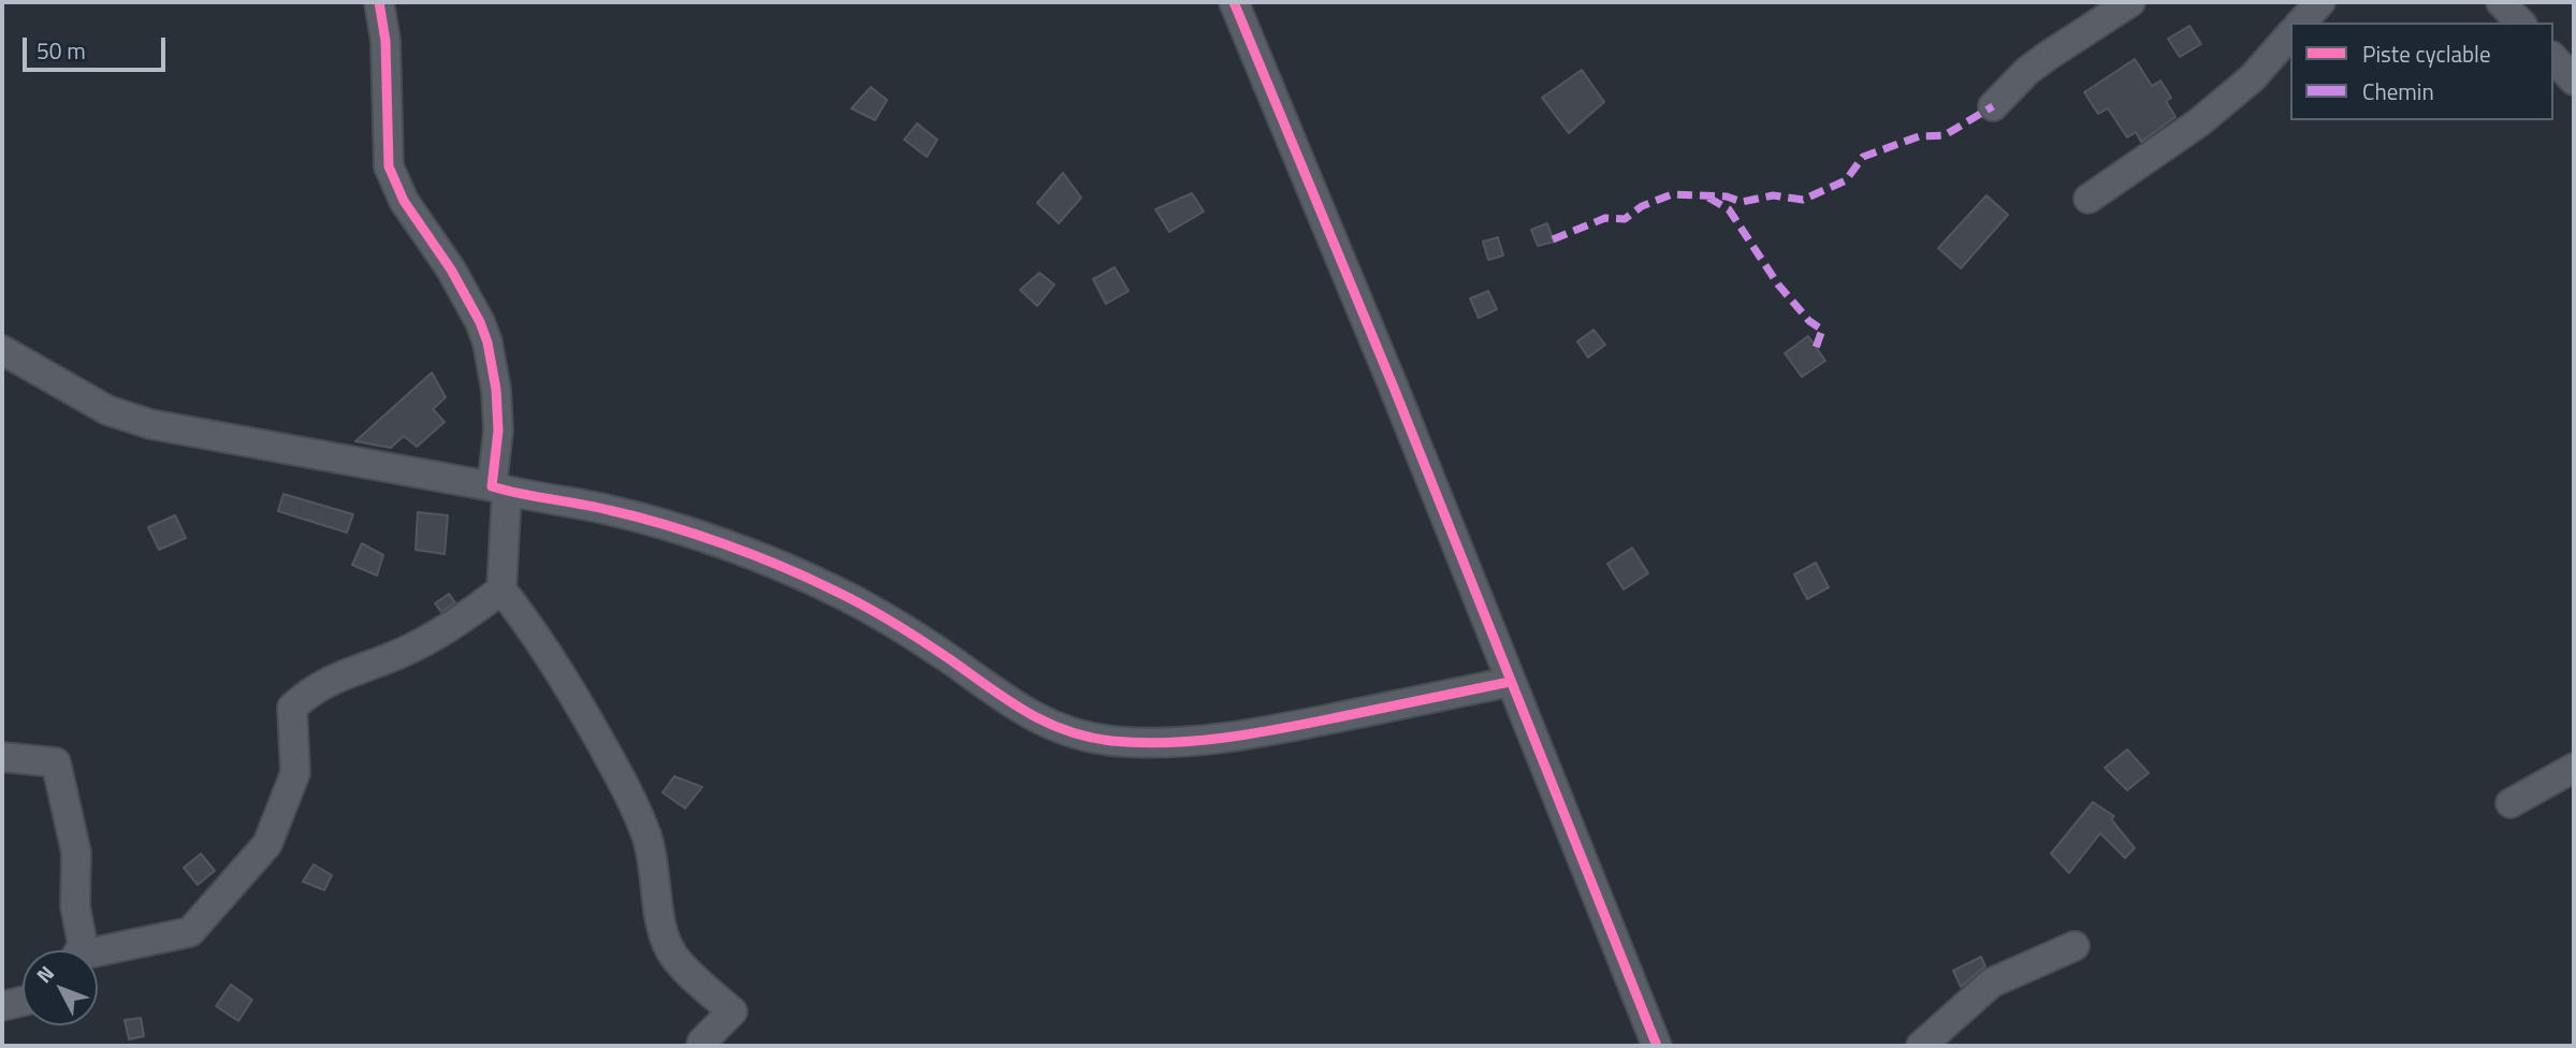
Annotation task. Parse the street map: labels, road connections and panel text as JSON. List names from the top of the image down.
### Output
{
  "legend": ["Piste cyclable", "Chemin"],
  "scale_bar": "50 m",
  "north": "top left"
}
